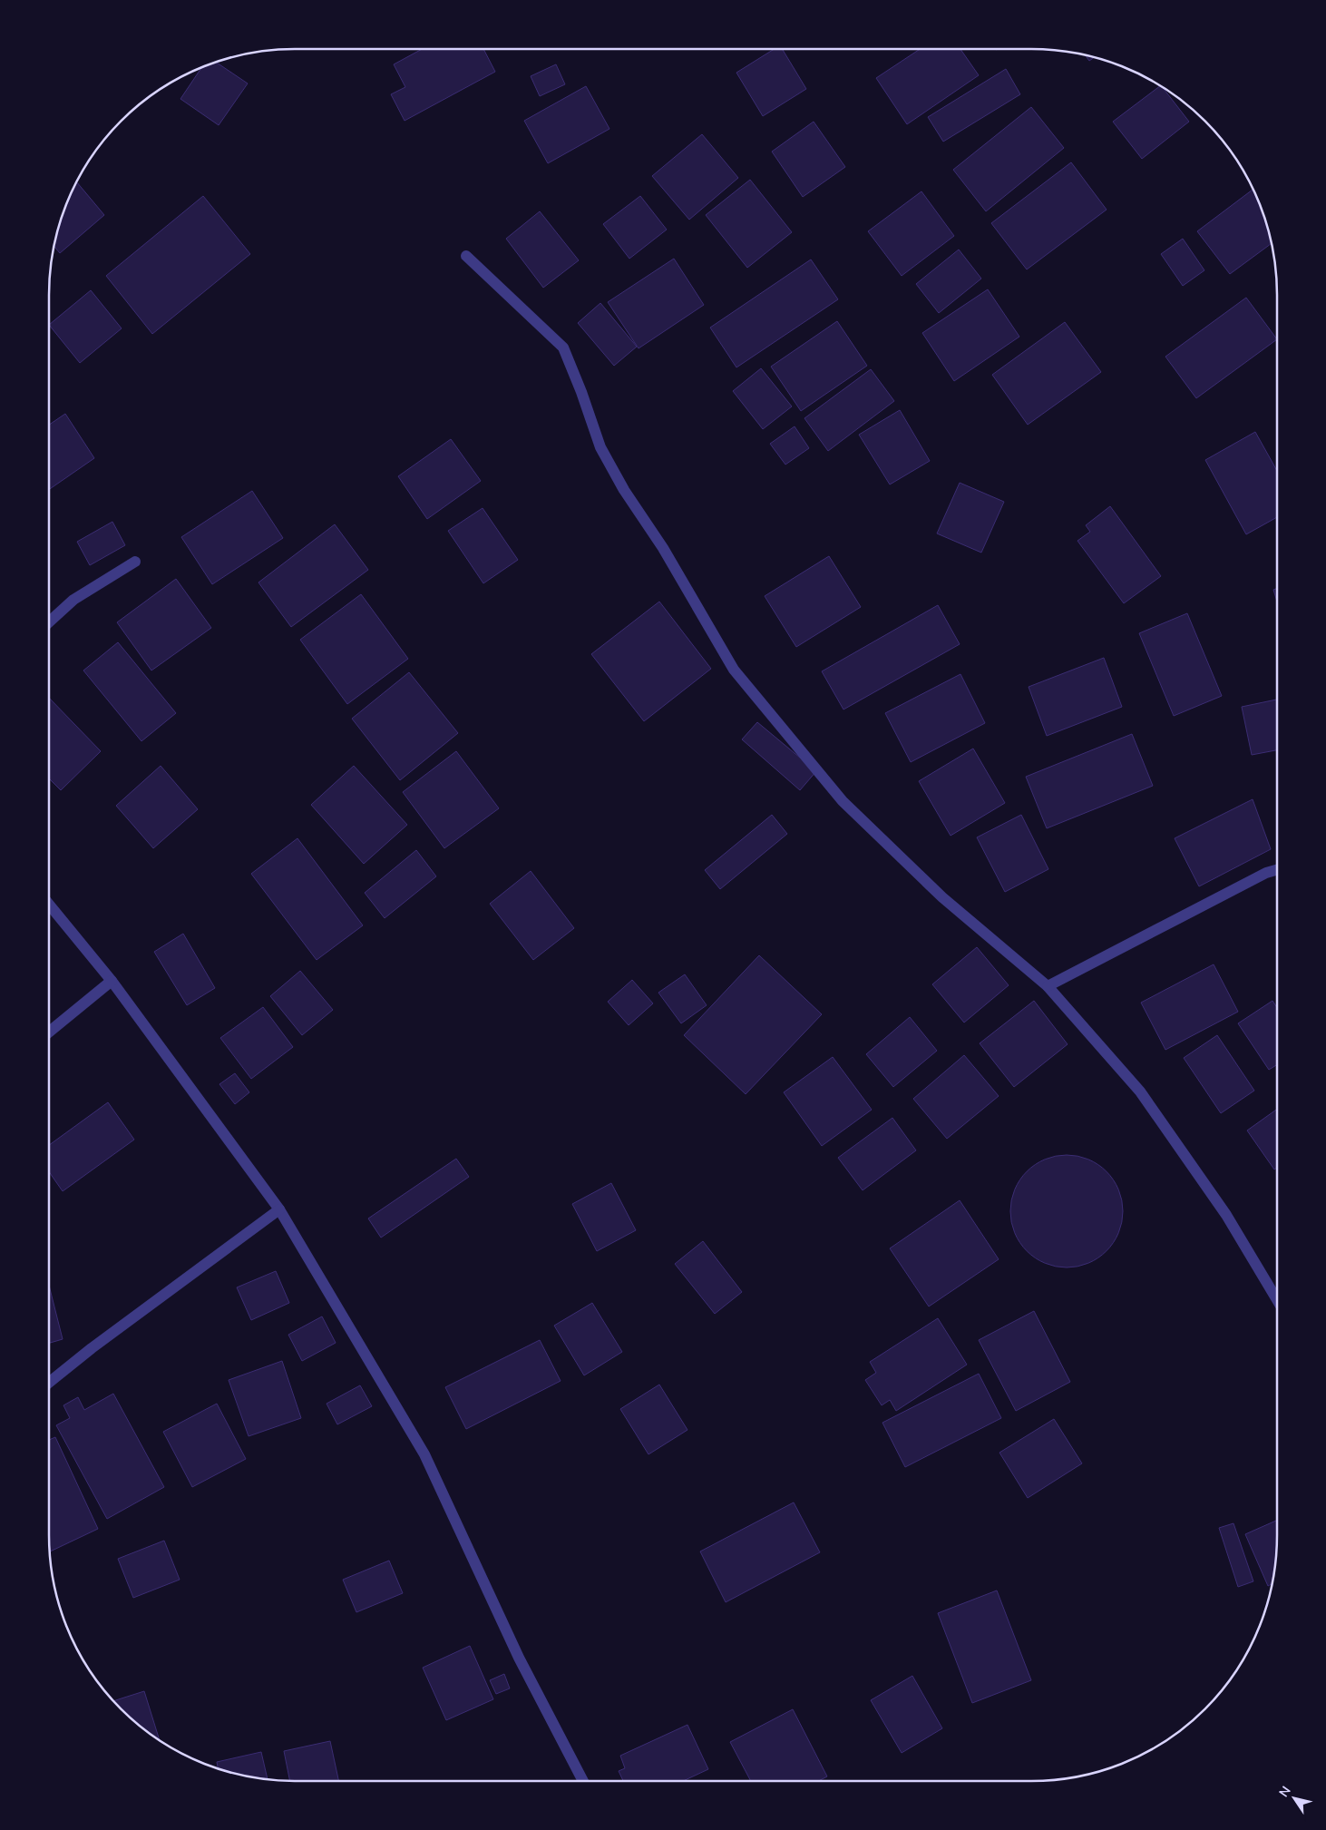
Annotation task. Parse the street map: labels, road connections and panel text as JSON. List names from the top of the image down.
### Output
{
  "north": "top left"
}
